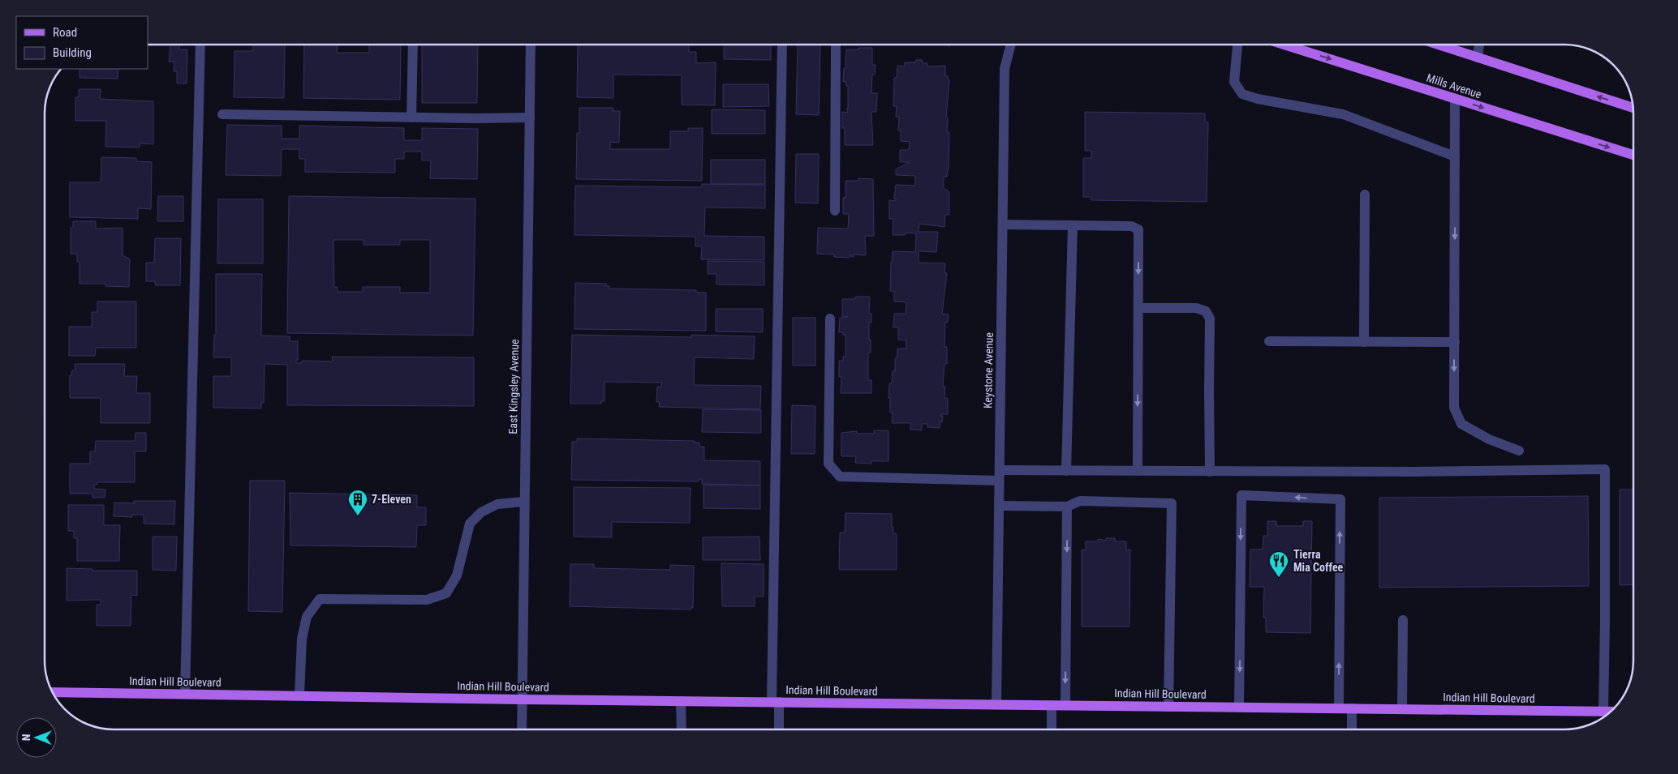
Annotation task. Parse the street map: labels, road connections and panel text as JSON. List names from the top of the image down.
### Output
{
  "streets": {
    "main road": ["Mills Avenue", "Indian Hill Boulevard"],
    "street": ["Keystone Avenue", "East Kingsley Avenue"]
  },
  "crossings": [
    ["Keystone Avenue", "Indian Hill Boulevard"],
    ["East Kingsley Avenue", "Indian Hill Boulevard"]
  ],
  "places": {
    "building": ["7-Eleven"],
    "restaurant": ["Tierra Mia Coffee"]
  },
  "legend": ["Road", "Building"],
  "north": "left"
}
